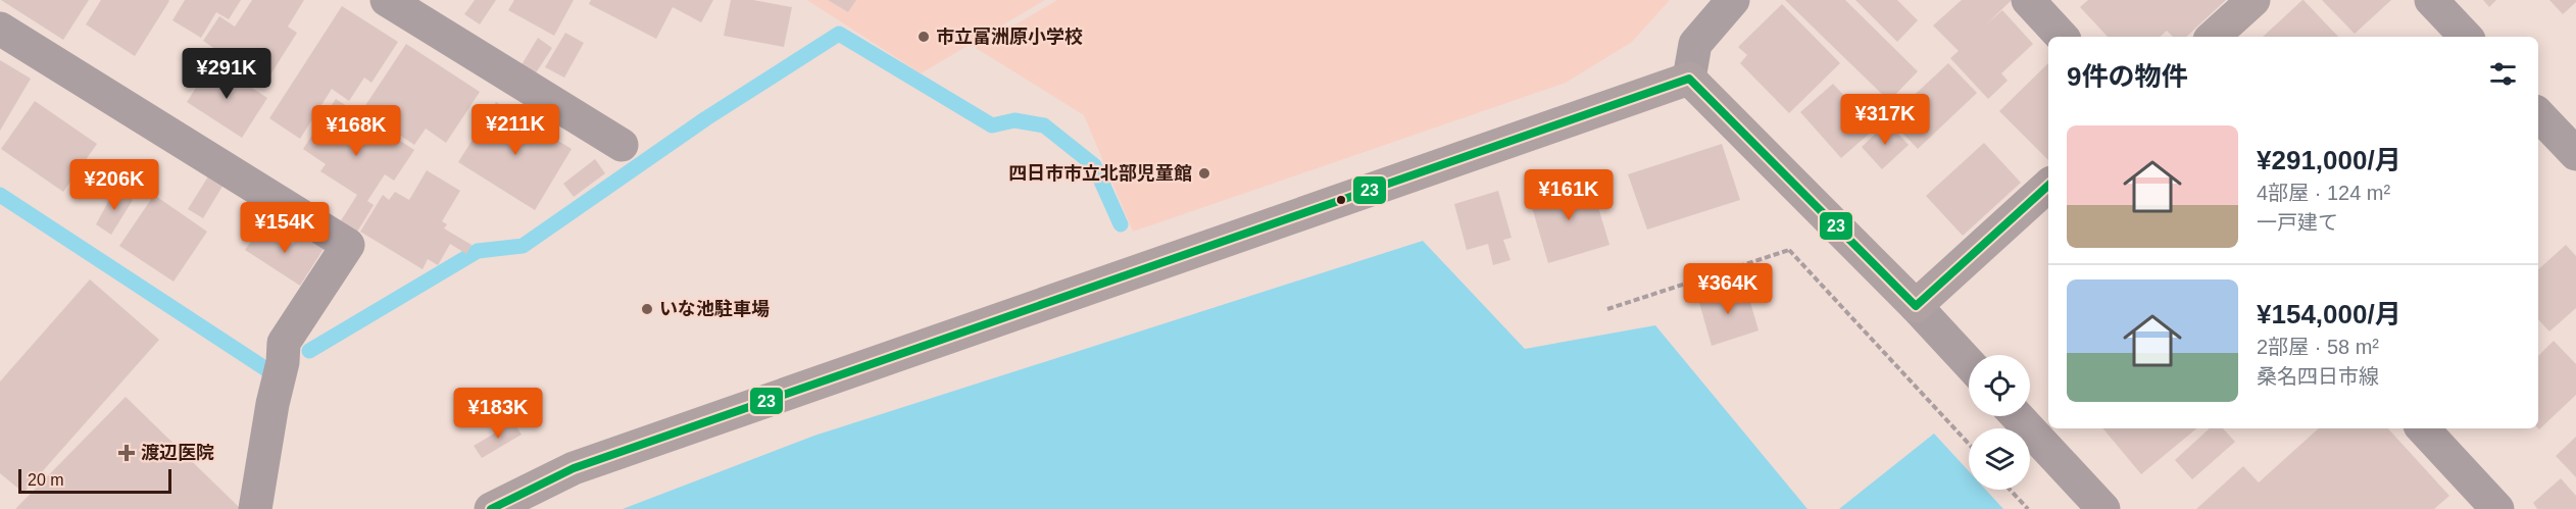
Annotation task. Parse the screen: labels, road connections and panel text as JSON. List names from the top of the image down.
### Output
{
  "places": {
    "other": ["市立富洲原小学校", "四日市市立北部児童館", "いな池駐車場"],
    "health": ["渡辺医院"]
  },
  "lines": ["transit line 23"],
  "scale_bar": "20 m",
  "page": {
    "heading": "9件の物件",
    "price": [
      "¥291K",
      "¥317K",
      "¥211K",
      "¥168K",
      "¥206K",
      "¥161K",
      "¥154K",
      "¥364K",
      "¥183K"
    ],
    "list": [
      {
        "name": "¥291,000/月",
        "note": "4部屋 · 124 m² · 一戸建て"
      },
      {
        "name": "¥154,000/月",
        "note": "2部屋 · 58 m² · 桑名四日市線"
      }
    ],
    "scale": "20 m"
  }
}
